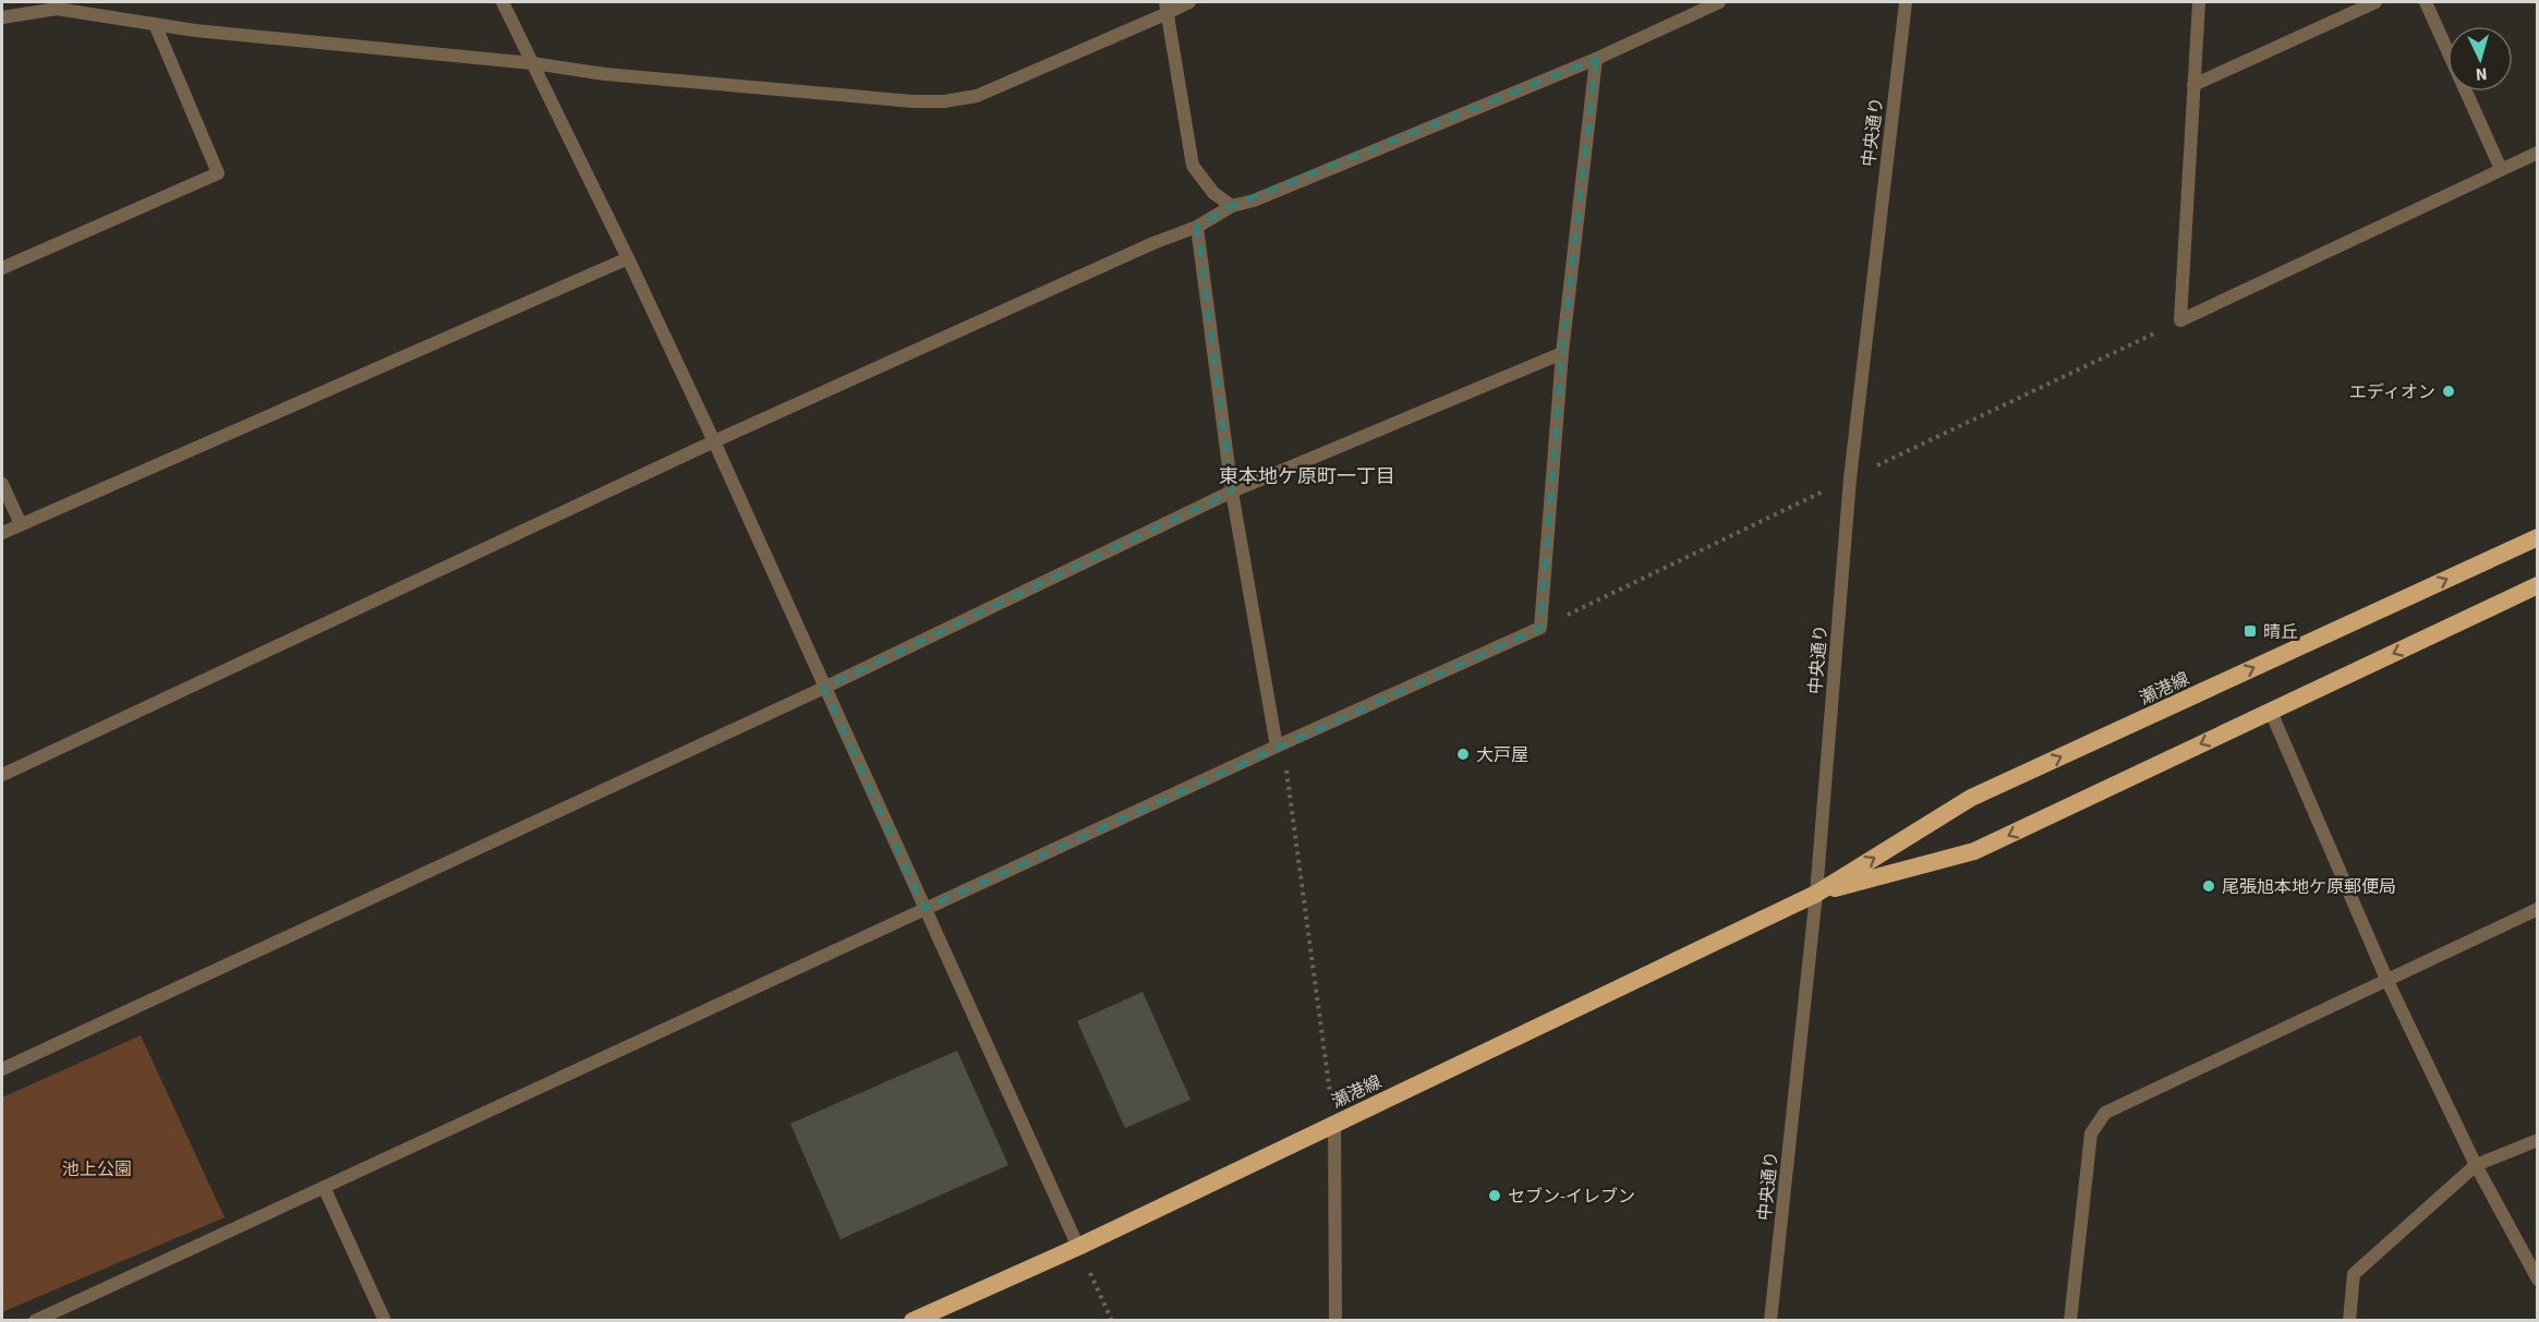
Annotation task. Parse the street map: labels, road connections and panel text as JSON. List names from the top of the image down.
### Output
{
  "streets": {
    "highway": ["瀬港線"],
    "street": ["中央通り"]
  },
  "crossings": [
    ["中央通り", "瀬港線"]
  ],
  "districts": ["東本地ケ原町一丁目"],
  "parks": ["池上公園"],
  "places": {
    "other": [
      "エディオン",
      "大戸屋",
      "尾張旭本地ケ原郵便局",
      "セブン-イレブン"
    ],
    "transit": ["晴丘"]
  },
  "north": "bottom"
}
